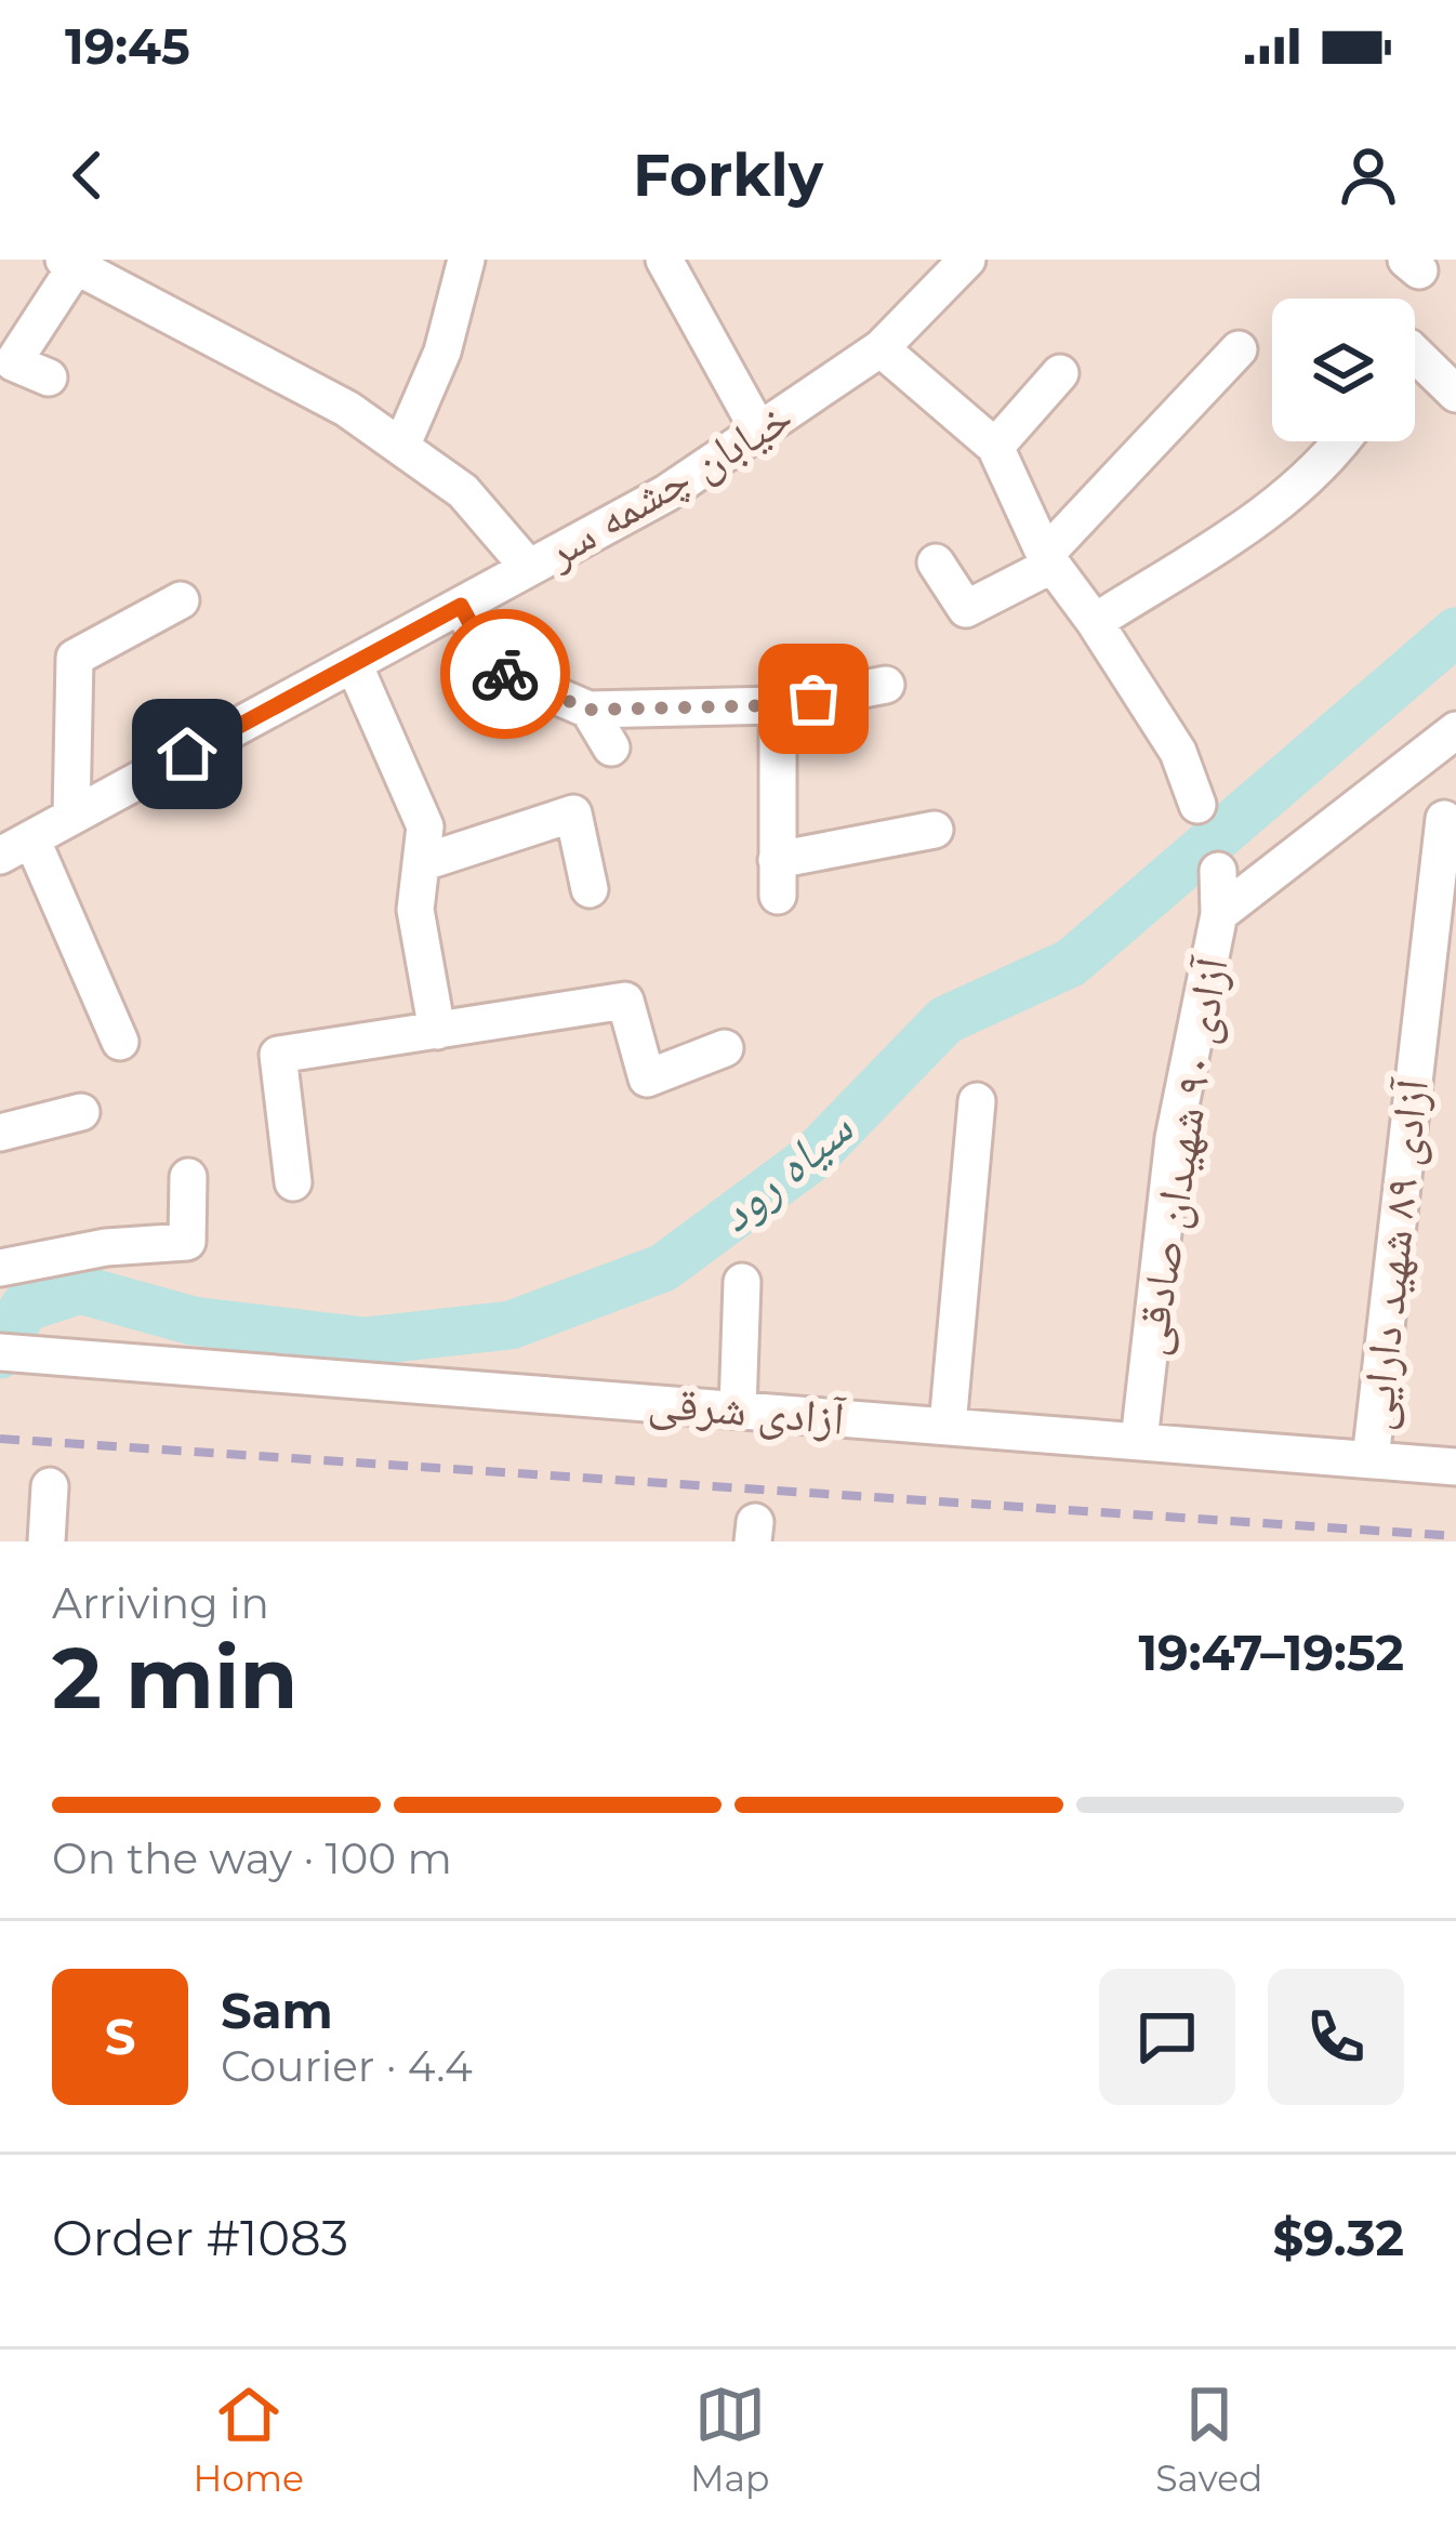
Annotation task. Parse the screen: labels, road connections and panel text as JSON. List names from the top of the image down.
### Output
{
  "streets": {
    "street": [
      "خیابان چشمه سر",
      "آزادی ۹۰ شهیدان صادقی",
      "آزادی ۸۹ شهید دارایی",
      "آزادی شرقی"
    ]
  },
  "crossings": [
    ["آزادی ۹۰ شهیدان صادقی", "آزادی شرقی"],
    ["آزادی ۸۹ شهید دارایی", "آزادی شرقی"]
  ],
  "water": ["سیاه رود"],
  "page": {
    "status": "19:45",
    "header": "Forkly",
    "heading": ["2 min", "Arriving in", "19:47–19:52"],
    "panel": [
      "Sam",
      "Courier · 4.4",
      "Order #1083",
      "$9.32"
    ],
    "bar": "On the way · 100 m",
    "round": "S",
    "tabs": ["Home", "Map", "Saved"]
  }
}
